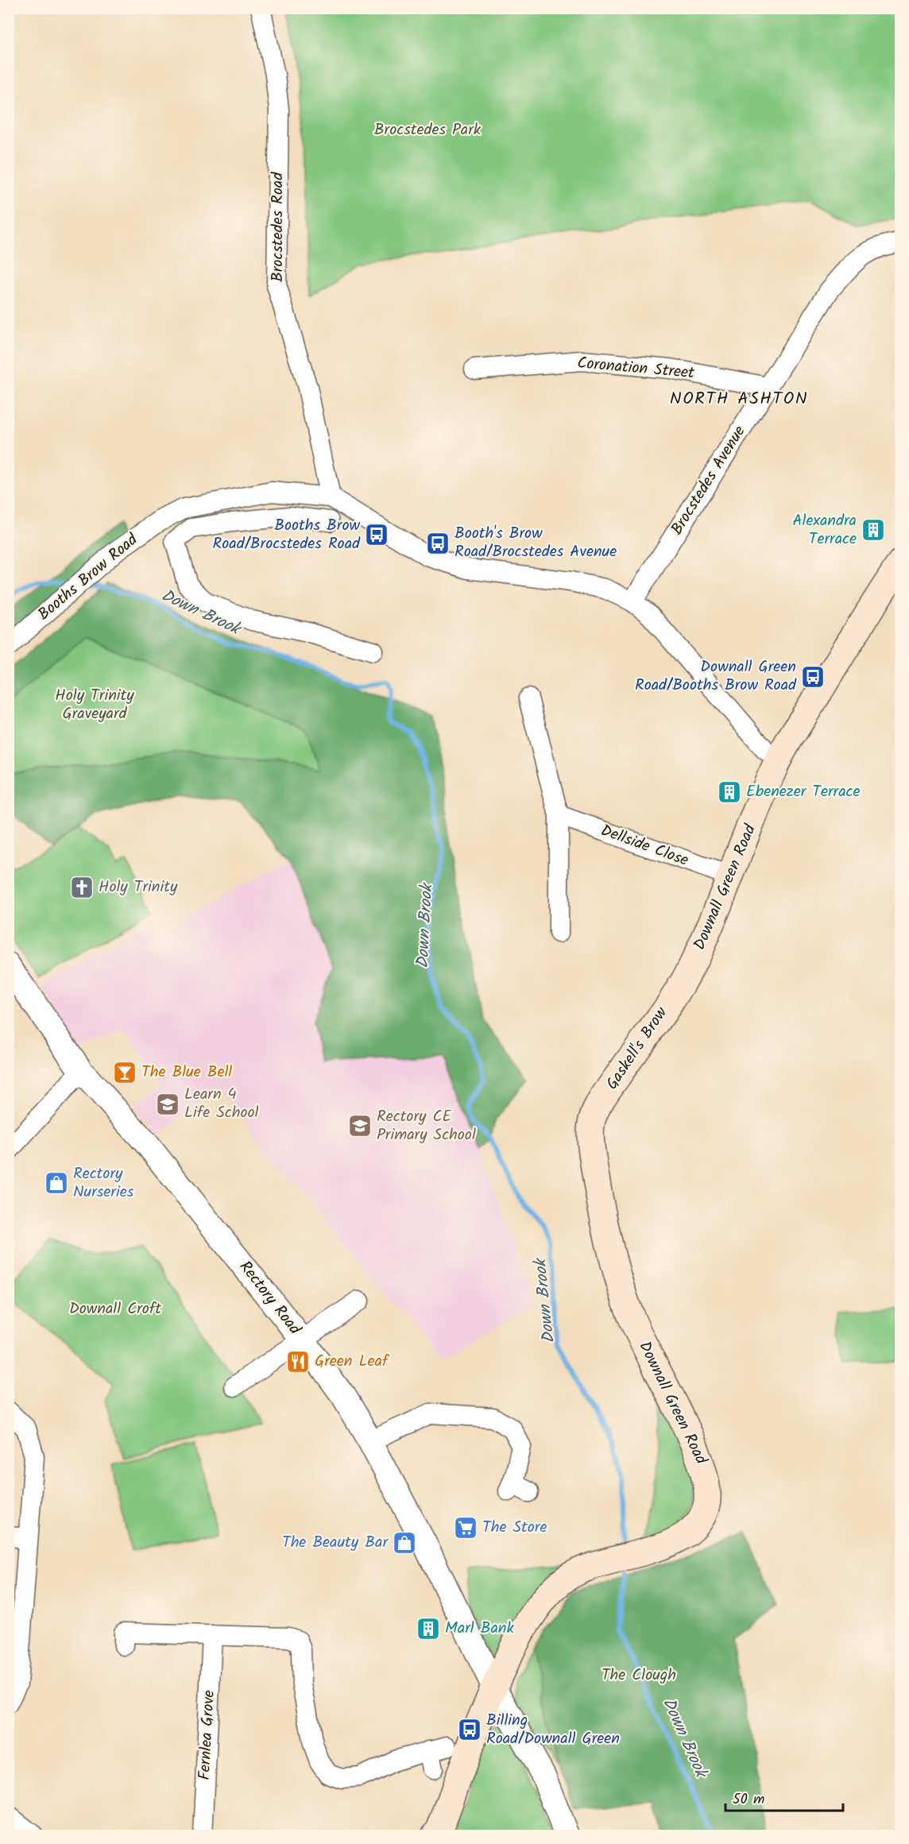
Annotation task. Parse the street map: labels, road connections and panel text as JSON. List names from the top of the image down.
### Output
{
  "streets": {
    "main road": ["Downall Green Road", "Gaskell's Brow"],
    "street": [
      "Brocstedes Road",
      "Coronation Street",
      "Brocstedes Avenue",
      "Booths Brow Road",
      "Dellside Close",
      "Rectory Road",
      "Fernlea Grove"
    ]
  },
  "crossings": [
    ["Brocstedes Road", "Booths Brow Road"],
    ["Coronation Street", "Brocstedes Avenue"],
    ["Brocstedes Avenue", "Booths Brow Road"],
    ["Booths Brow Road", "Downall Green Road"],
    ["Dellside Close", "Downall Green Road"],
    ["Downall Green Road", "Gaskell's Brow"],
    ["Downall Green Road", "Rectory Road"]
  ],
  "districts": ["NORTH ASHTON"],
  "water": ["Down Brook"],
  "parks": [
    "Brocstedes Park",
    "Holy Trinity Graveyard",
    "Downall Croft",
    "The Clough"
  ],
  "places": {
    "building": ["Alexandra Terrace", "Ebenezer Terrace", "Marl Bank"],
    "bus stop": [
      "Booths Brow Road/Brocstedes Road",
      "Booth's Brow Road/Brocstedes Avenue",
      "Downall Green Road/Booths Brow Road",
      "Billing Road/Downall Green"
    ],
    "church": ["Holy Trinity"],
    "bar": ["The Blue Bell"],
    "school or university": ["Learn 4 Life School", "Rectory CE Primary School"],
    "shop": ["Rectory Nurseries", "The Beauty Bar"],
    "restaurant": ["Green Leaf"],
    "supermarket": ["The Store"]
  },
  "scale_bar": "50 m"
}
